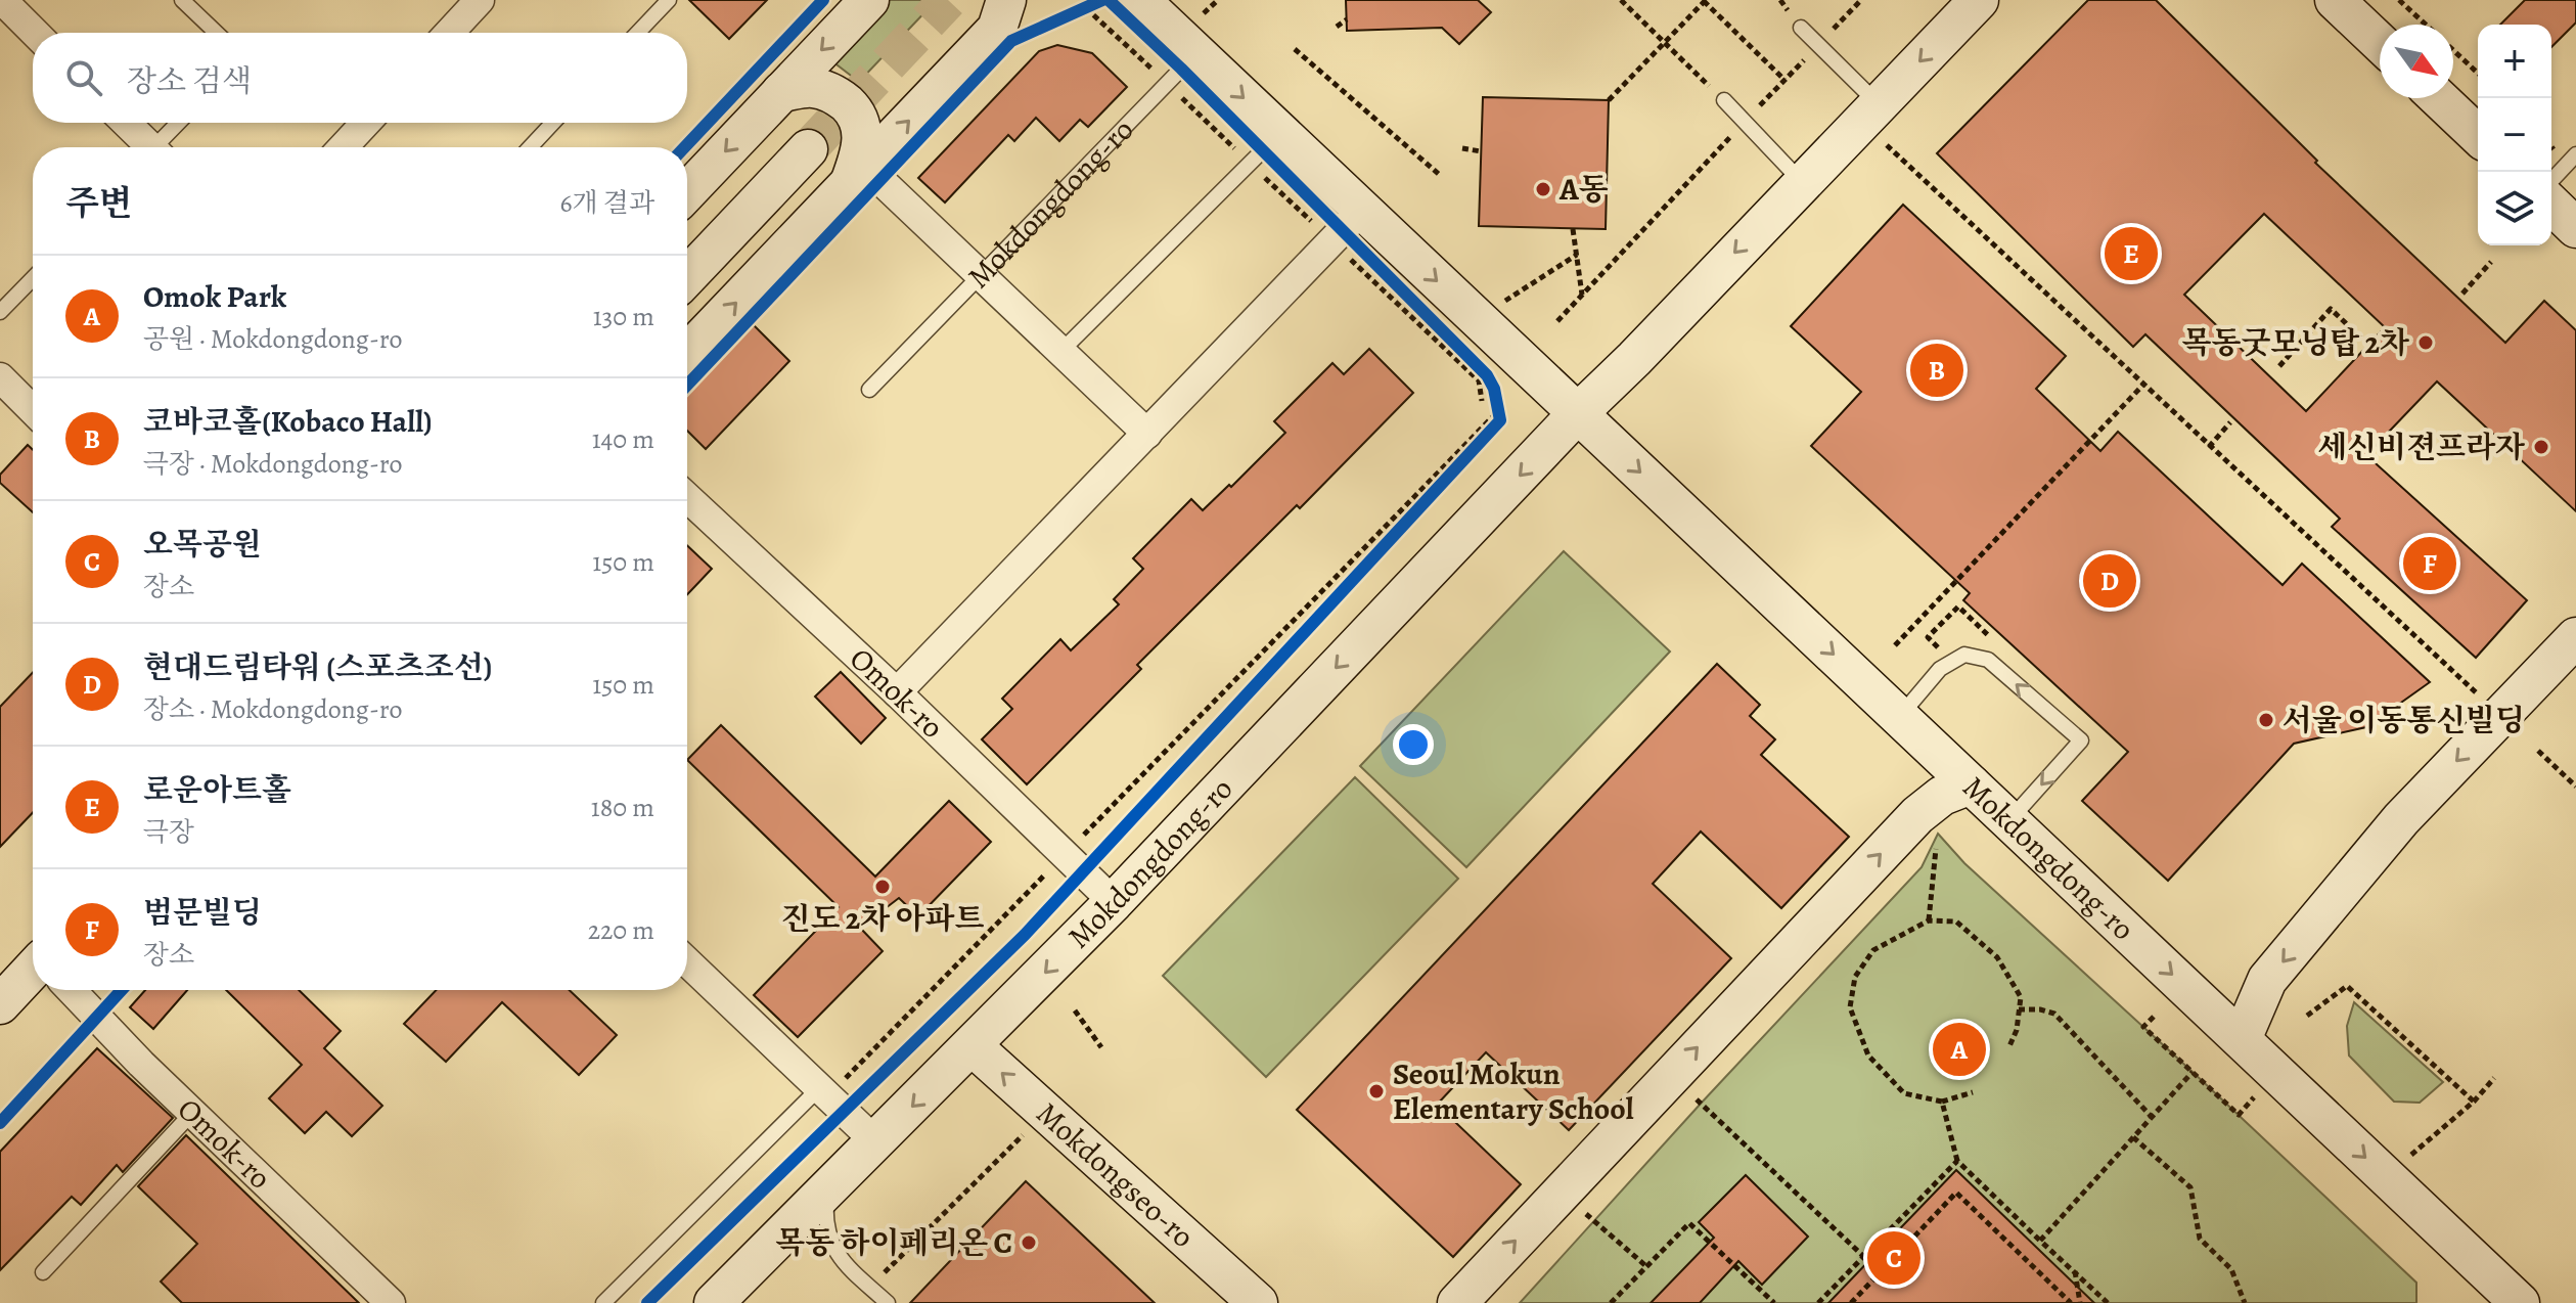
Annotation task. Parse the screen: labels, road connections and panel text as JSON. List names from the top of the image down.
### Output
{
  "streets": {
    "street": ["Mokdongdong-ro", "Omok-ro", "Mokdongseo-ro"]
  },
  "crossings": [
    ["Mokdongdong-ro", "Omok-ro"],
    ["Mokdongdong-ro", "Mokdongseo-ro"]
  ],
  "one_way": ["Mokdongseo-ro"],
  "places": [
    "A동",
    "목동굿모닝탑 2차",
    "세신비젼프라자",
    "서울 이동통신빌딩",
    "진도 2차 아파트",
    "Seoul Mokun Elementary School",
    "목동 하이페리온 C"
  ],
  "north": "bottom right",
  "page": {
    "map_buttons": ["+", "−"],
    "search": "장소 검색",
    "heading": ["주변", "6개 결과"],
    "pins": [
      "E",
      "B",
      "F",
      "D",
      "A",
      "C"
    ],
    "list": [
      {
        "mark": "A",
        "name": "Omok Park",
        "note": "공원 · Mokdongdong-ro",
        "value": "130 m"
      },
      {
        "mark": "B",
        "name": "코바코홀(Kobaco Hall)",
        "note": "극장 · Mokdongdong-ro",
        "value": "140 m"
      },
      {
        "mark": "C",
        "name": "오목공원",
        "note": "장소",
        "value": "150 m"
      },
      {
        "mark": "D",
        "name": "현대드림타워 (스포츠조선)",
        "note": "장소 · Mokdongdong-ro",
        "value": "150 m"
      },
      {
        "mark": "E",
        "name": "로운아트홀",
        "note": "극장",
        "value": "180 m"
      },
      {
        "mark": "F",
        "name": "범문빌딩",
        "note": "장소",
        "value": "220 m"
      }
    ]
  }
}
